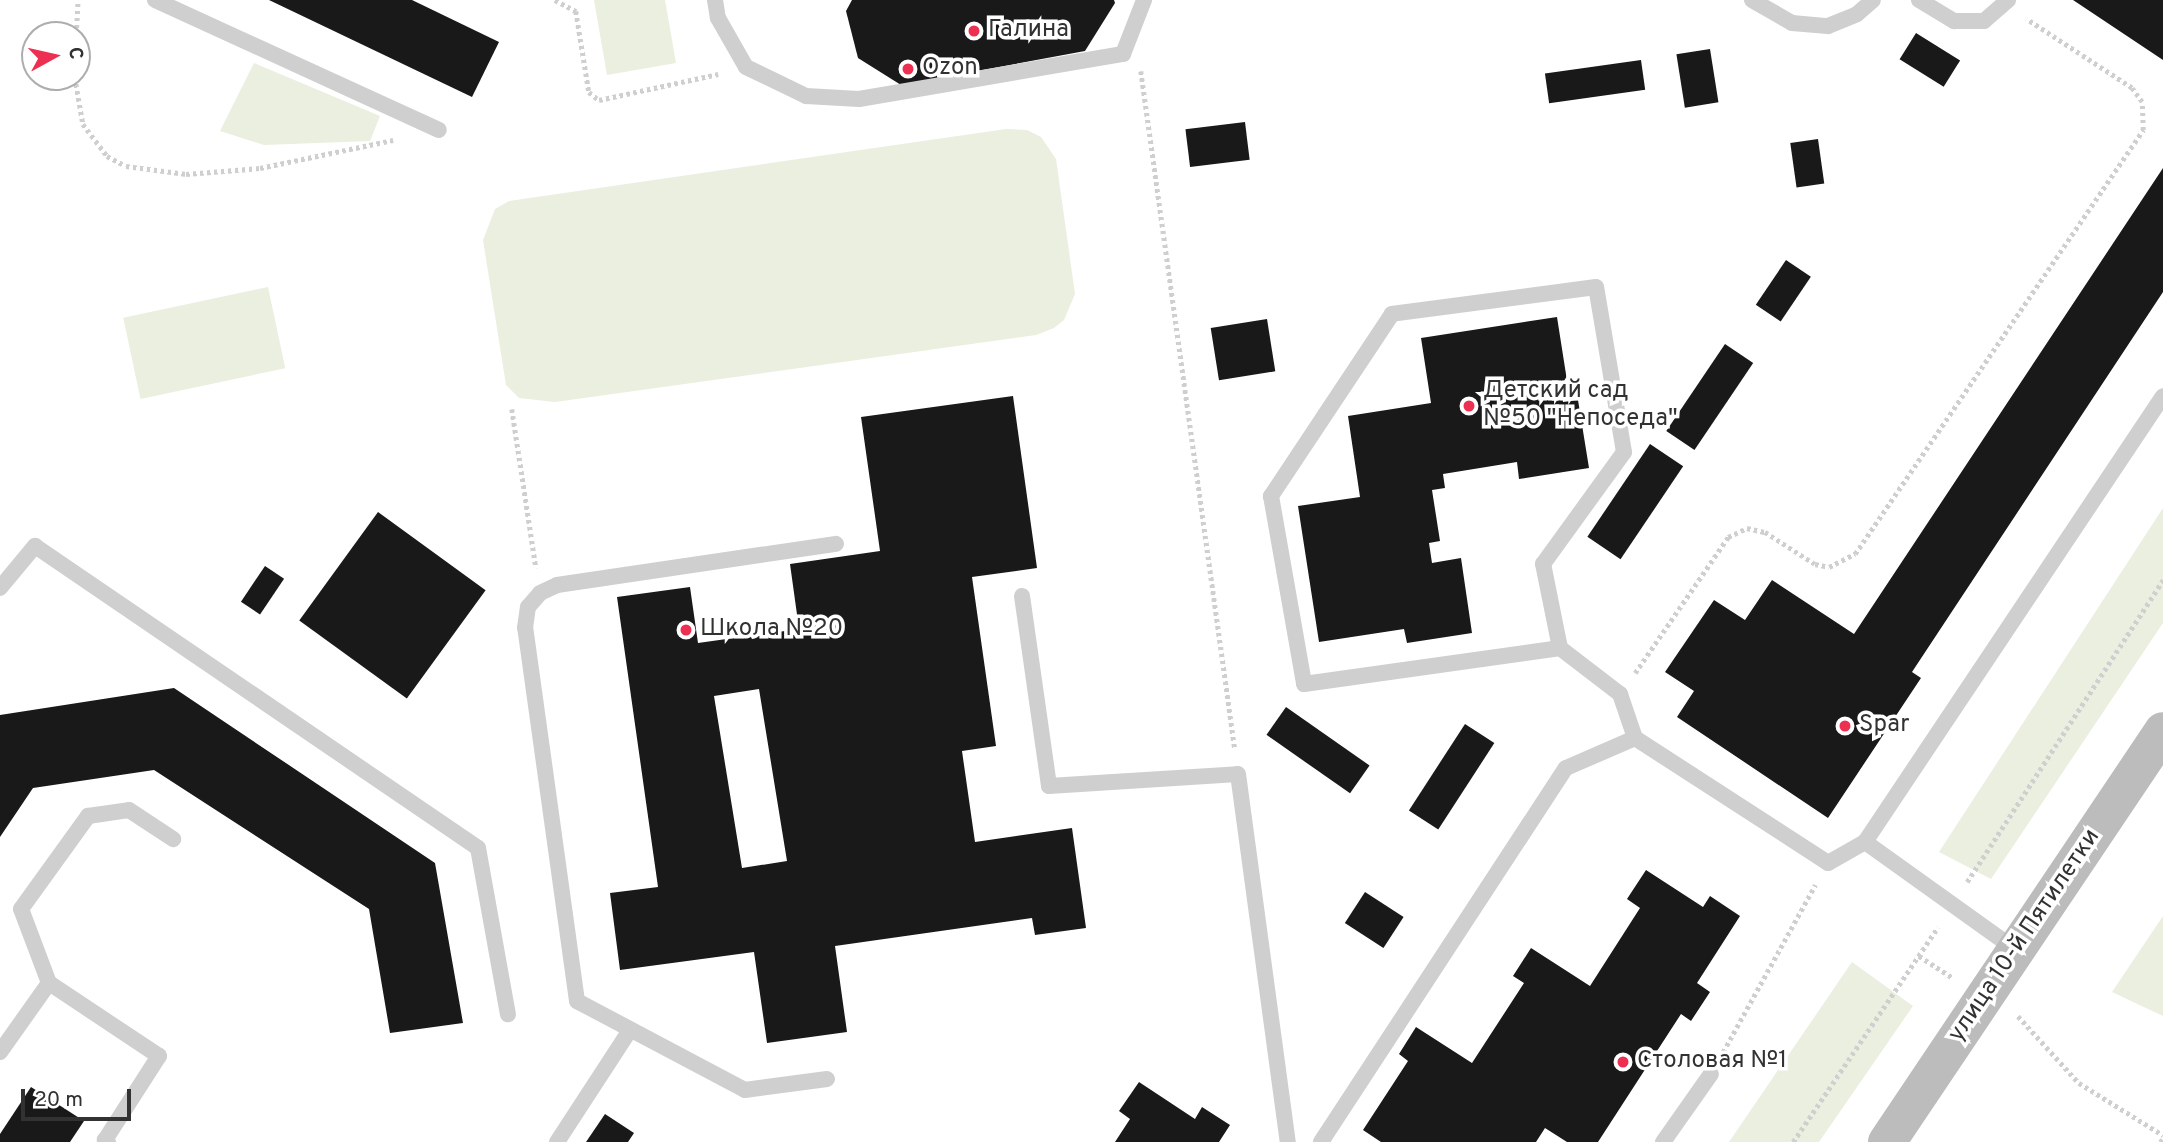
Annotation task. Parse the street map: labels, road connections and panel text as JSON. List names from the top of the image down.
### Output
{
  "streets": {
    "main road": ["улица 10-й Пятилетки"]
  },
  "places": [
    "Галина",
    "Ozon",
    "Детский сад №50 \"Непоседа\"",
    "Школа №20",
    "Spar",
    "Столовая №1"
  ],
  "scale_bar": "20 m",
  "north": "right"
}
